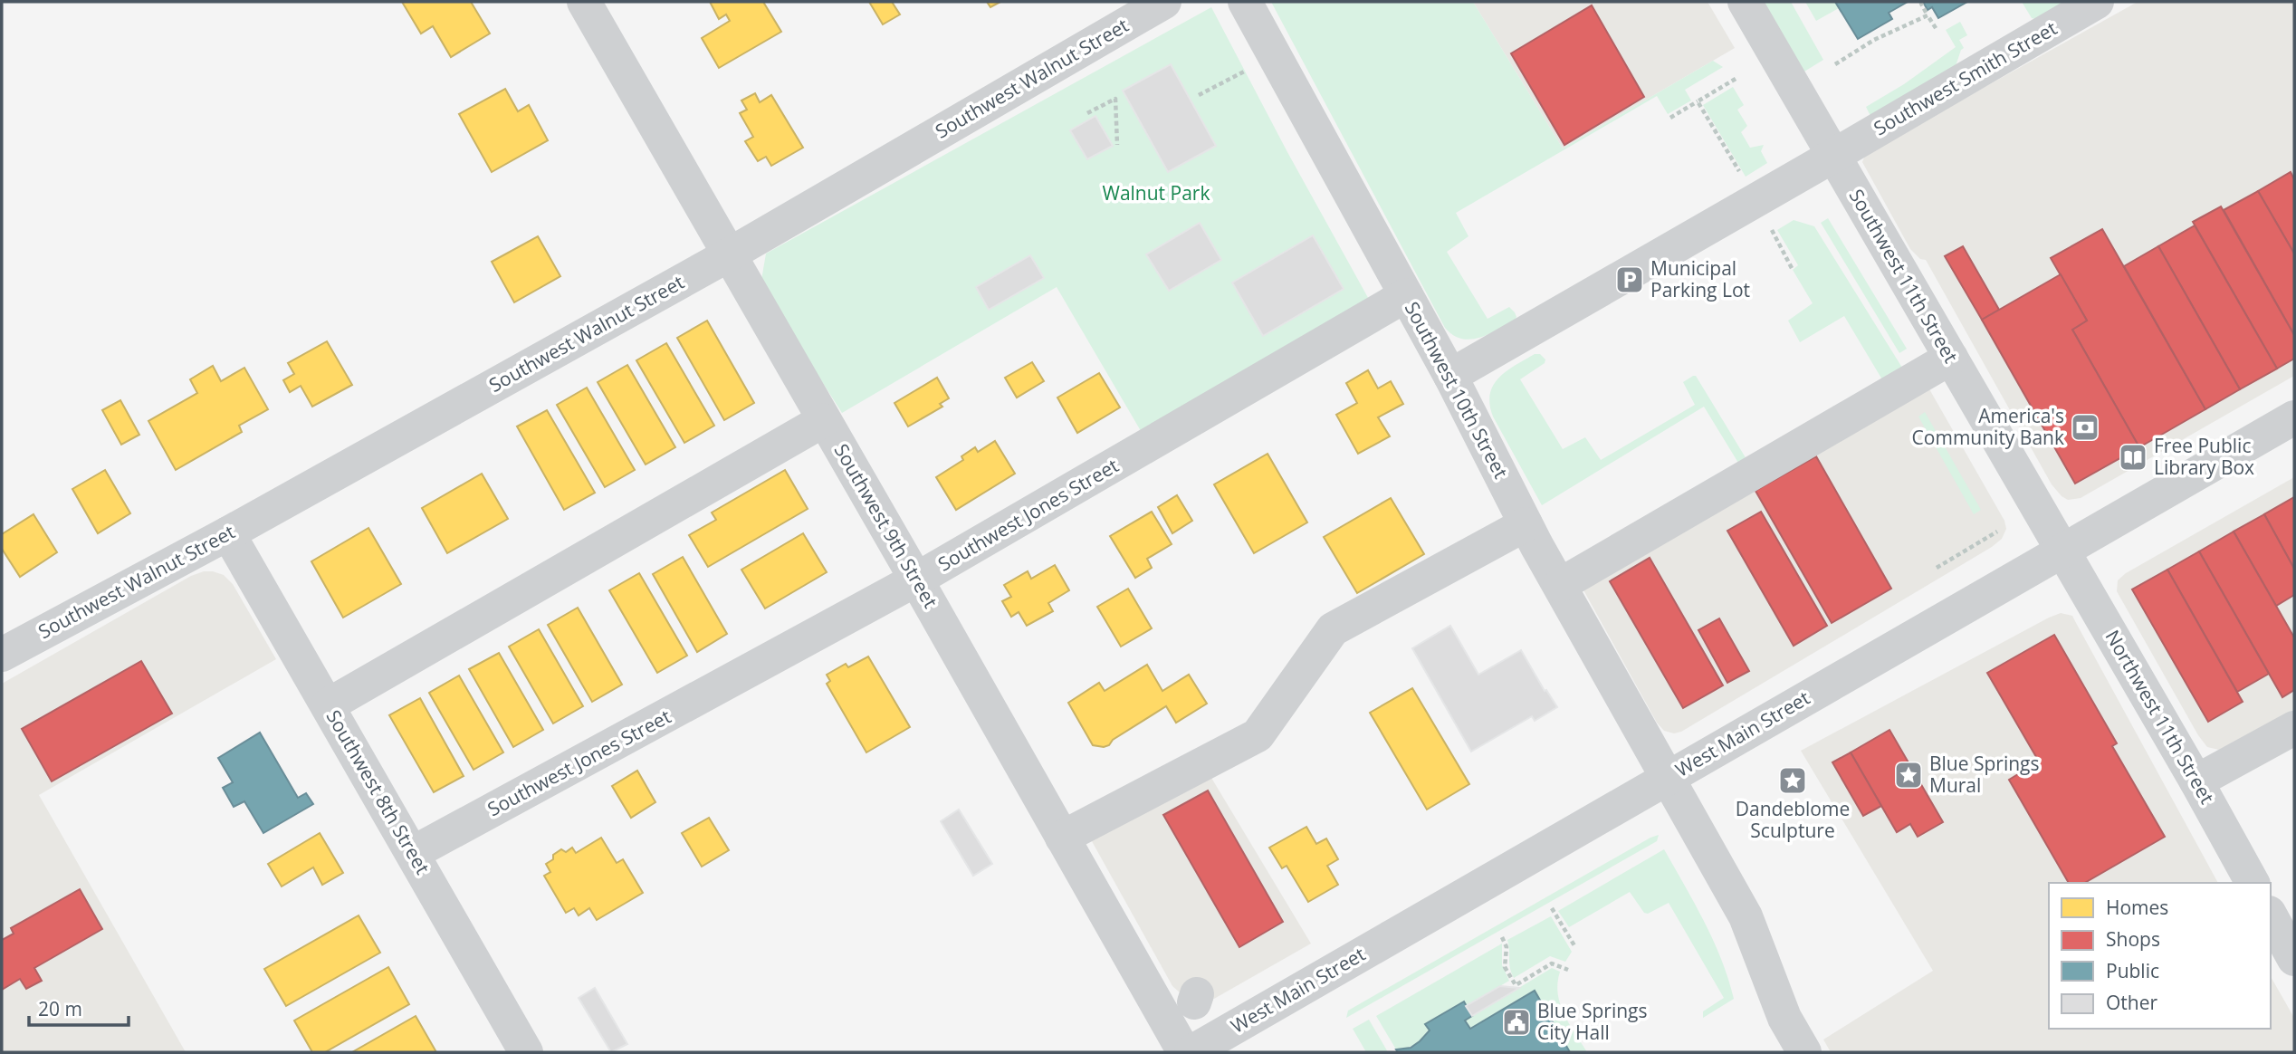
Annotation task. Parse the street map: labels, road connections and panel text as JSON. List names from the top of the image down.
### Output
{
  "streets": {
    "street": [
      "Southwest Walnut Street",
      "Southwest Smith Street",
      "Southwest 11th Street",
      "Southwest 10th Street",
      "Southwest Jones Street",
      "Southwest 9th Street",
      "Northwest 11th Street",
      "West Main Street",
      "Southwest 8th Street"
    ]
  },
  "crossings": [
    ["Southwest Walnut Street", "Southwest 9th Street"],
    ["Southwest Walnut Street", "Southwest 8th Street"],
    ["Southwest Smith Street", "Southwest 11th Street"],
    ["Southwest Smith Street", "Southwest 10th Street"],
    ["Southwest 11th Street", "Northwest 11th Street"],
    ["Southwest 11th Street", "West Main Street"],
    ["Southwest 10th Street", "Southwest Jones Street"],
    ["Southwest 10th Street", "West Main Street"],
    ["Southwest Jones Street", "Southwest 9th Street"],
    ["Southwest Jones Street", "Southwest 8th Street"],
    ["Northwest 11th Street", "West Main Street"]
  ],
  "parks": ["Walnut Park"],
  "places": {
    "parking": ["Municipal Parking Lot"],
    "bank": ["America's Community Bank"],
    "library": ["Free Public Library Box"],
    "place": ["Blue Springs Mural", "Dandeblome Sculpture"],
    "public building": ["Blue Springs City Hall"]
  },
  "legend": [
    "Homes",
    "Shops",
    "Public",
    "Other"
  ],
  "scale_bar": "20 m"
}
